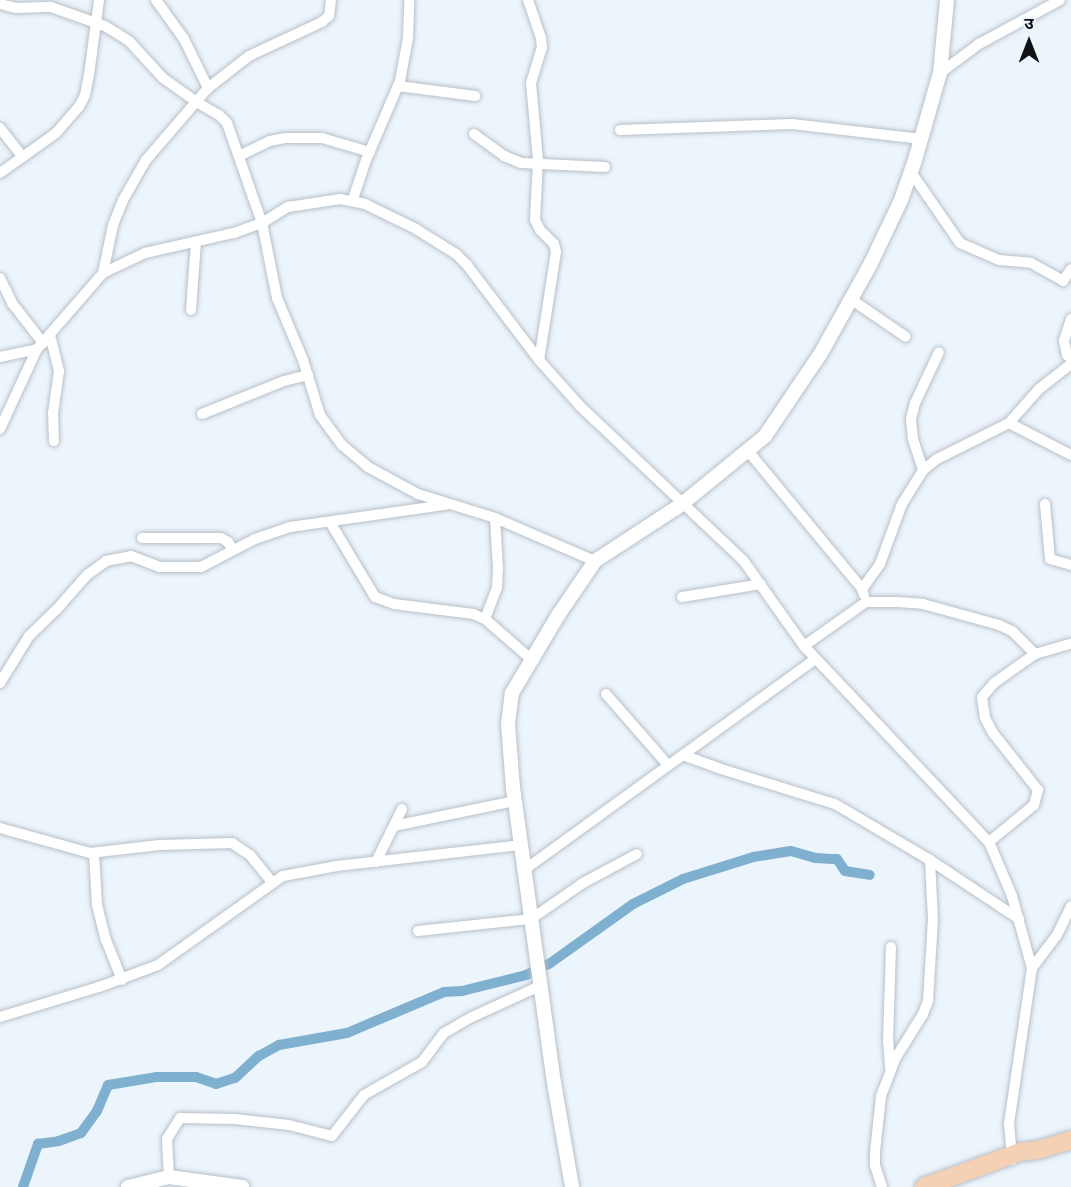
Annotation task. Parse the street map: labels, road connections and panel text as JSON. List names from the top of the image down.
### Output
{
  "north": "top"
}
